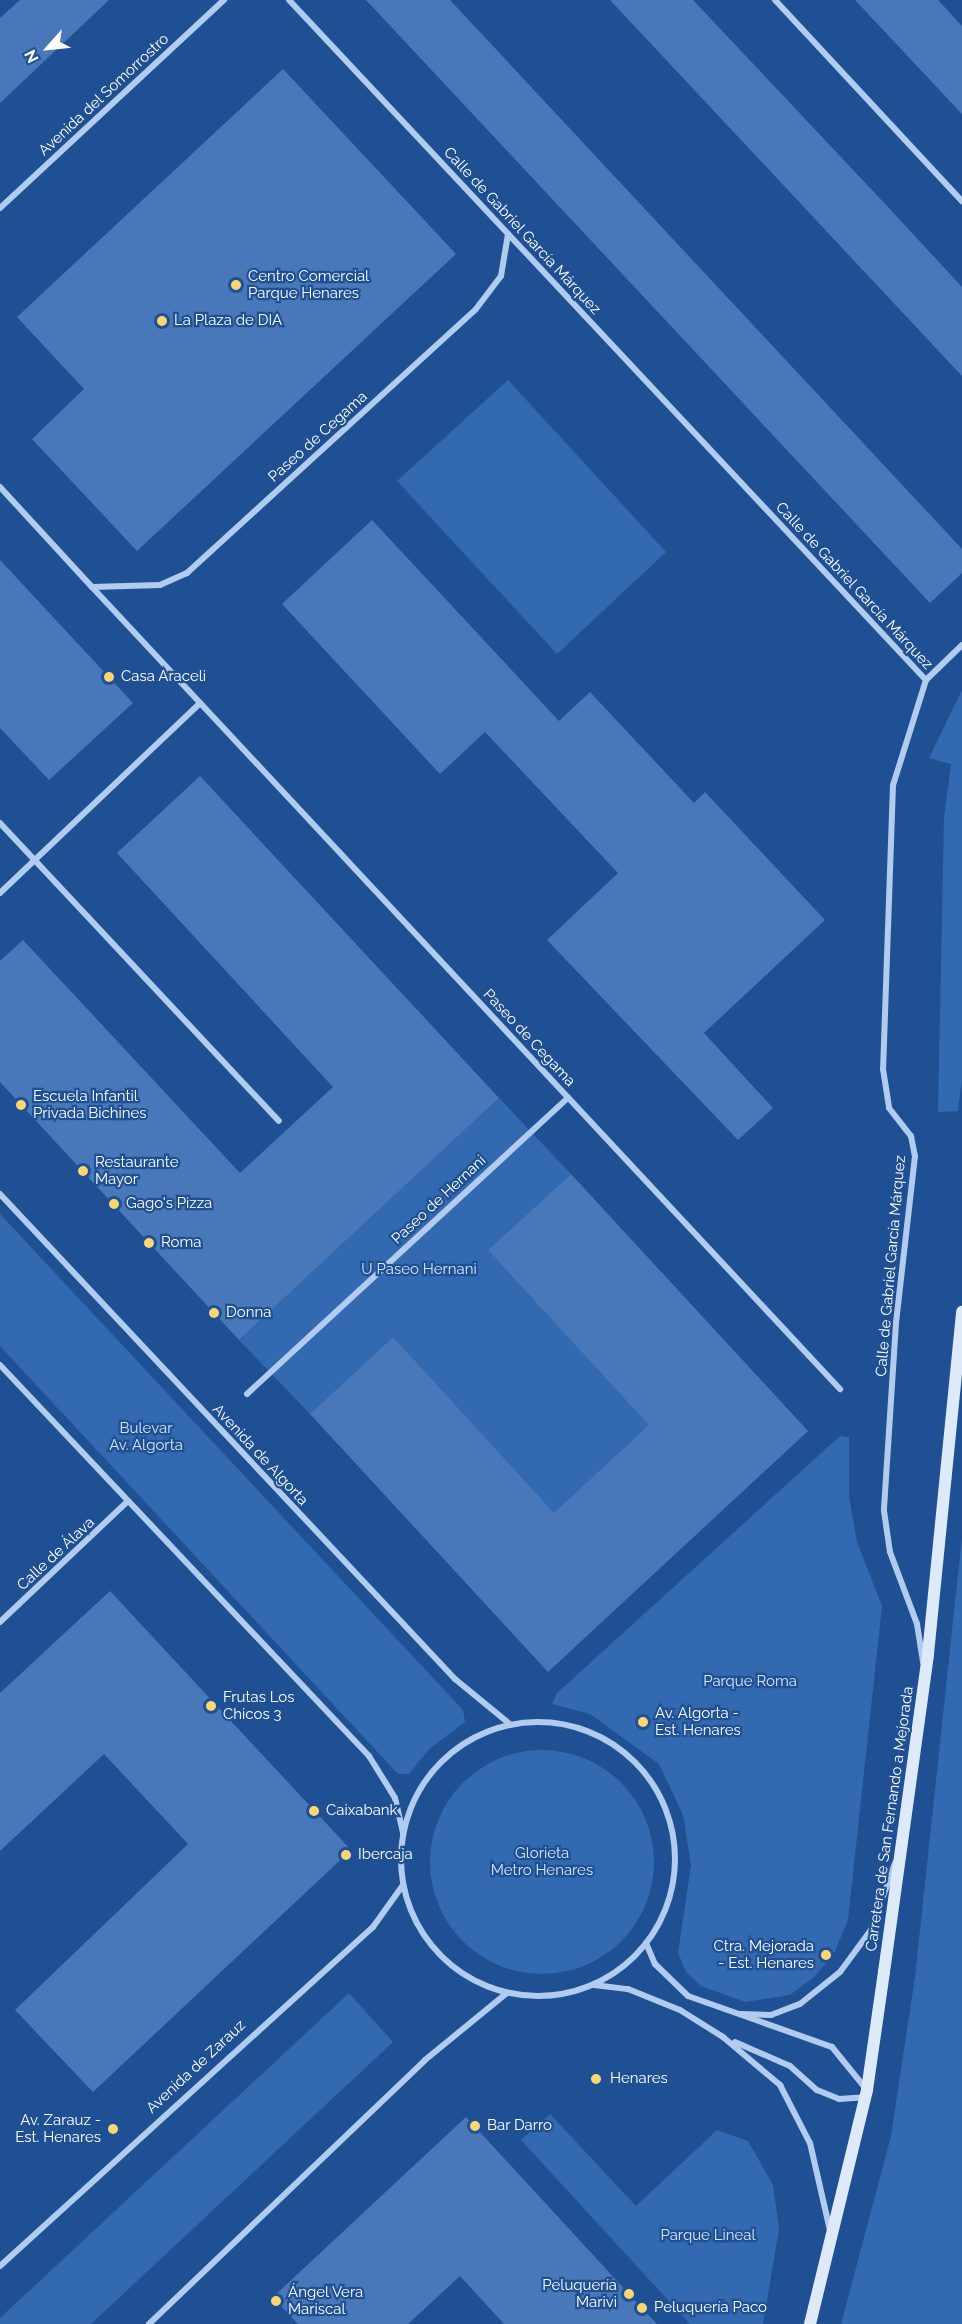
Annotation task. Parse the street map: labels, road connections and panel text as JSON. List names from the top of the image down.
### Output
{
  "streets": {
    "street": [
      "Avenida del Somorrostro",
      "Calle de Gabriel García Márquez",
      "Paseo de Cegama",
      "Paseo de Hernani",
      "Avenida de Algorta",
      "Calle de Álava",
      "Carretera de San Fernando a Mejorada",
      "Avenida de Zarauz"
    ]
  },
  "crossings": [
    ["Calle de Gabriel García Márquez", "Paseo de Cegama"],
    ["Calle de Gabriel García Márquez", "Carretera de San Fernando a Mejorada"],
    ["Paseo de Cegama", "Paseo de Hernani"]
  ],
  "parks": [
    "U Paseo Hernani",
    "Bulevar Av. Algorta",
    "Parque Roma",
    "Glorieta Metro Henares",
    "Parque Lineal"
  ],
  "places": [
    "Centro Comercial Parque Henares",
    "La Plaza de DIA",
    "Casa Araceli",
    "Escuela Infantil Privada Bichines",
    "Restaurante Mayor",
    "Gago's Pizza",
    "Roma",
    "Donna",
    "Frutas Los Chicos 3",
    "Av. Algorta - Est. Henares",
    "Caixabank",
    "Ibercaja",
    "Ctra. Mejorada - Est. Henares",
    "Henares",
    "Bar Darro",
    "Av. Zarauz - Est. Henares",
    "Peluquería Marivi",
    "Ángel Vera Mariscal",
    "Peluquería Paco"
  ],
  "north": "bottom left"
}
